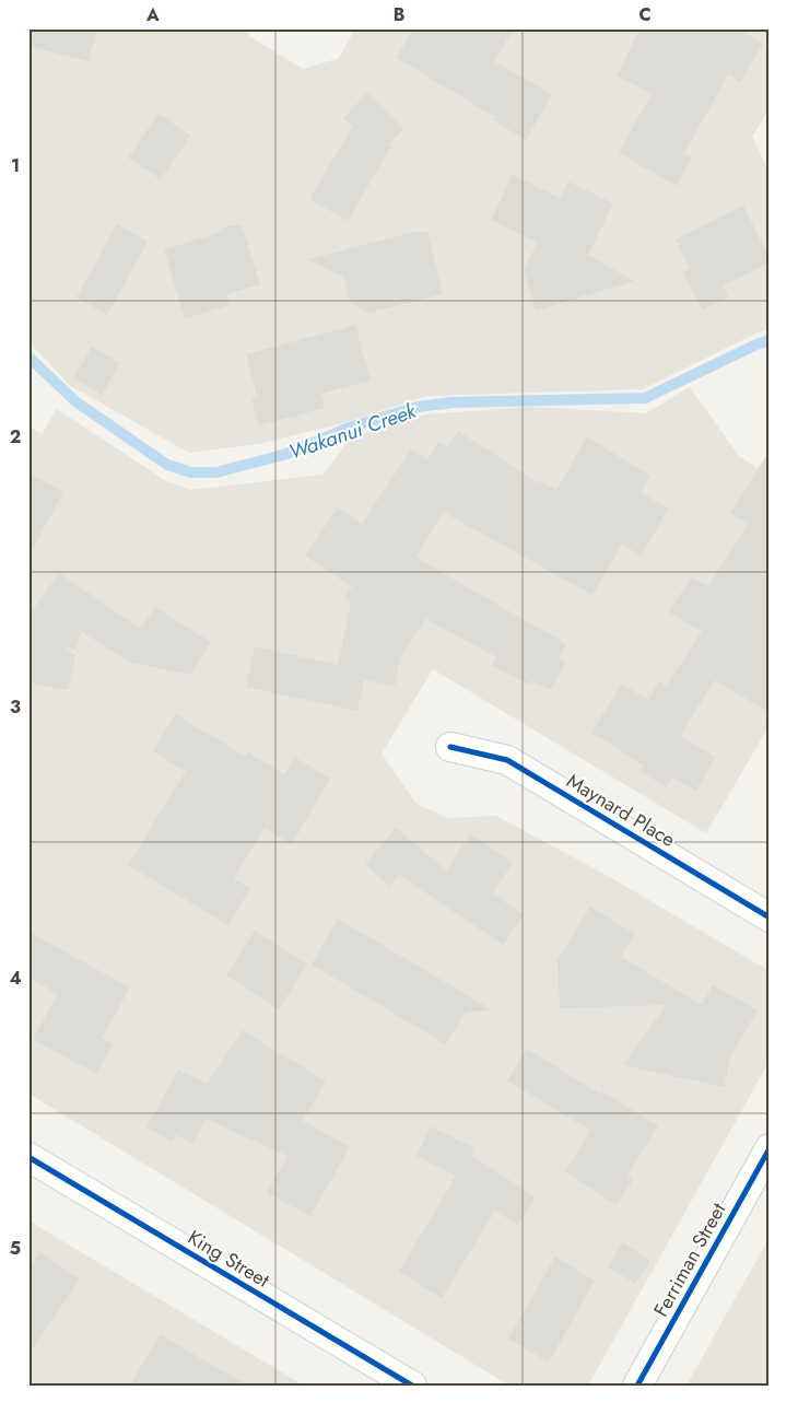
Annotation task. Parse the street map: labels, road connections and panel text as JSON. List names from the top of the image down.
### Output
{
  "streets": {
    "street": ["Maynard Place", "King Street", "Ferriman Street"]
  },
  "water": ["Wakanui Creek"],
  "grid": {
    "columns": ["A", "B", "C"],
    "rows": [
      "1",
      "2",
      "3",
      "4",
      "5"
    ]
  }
}
